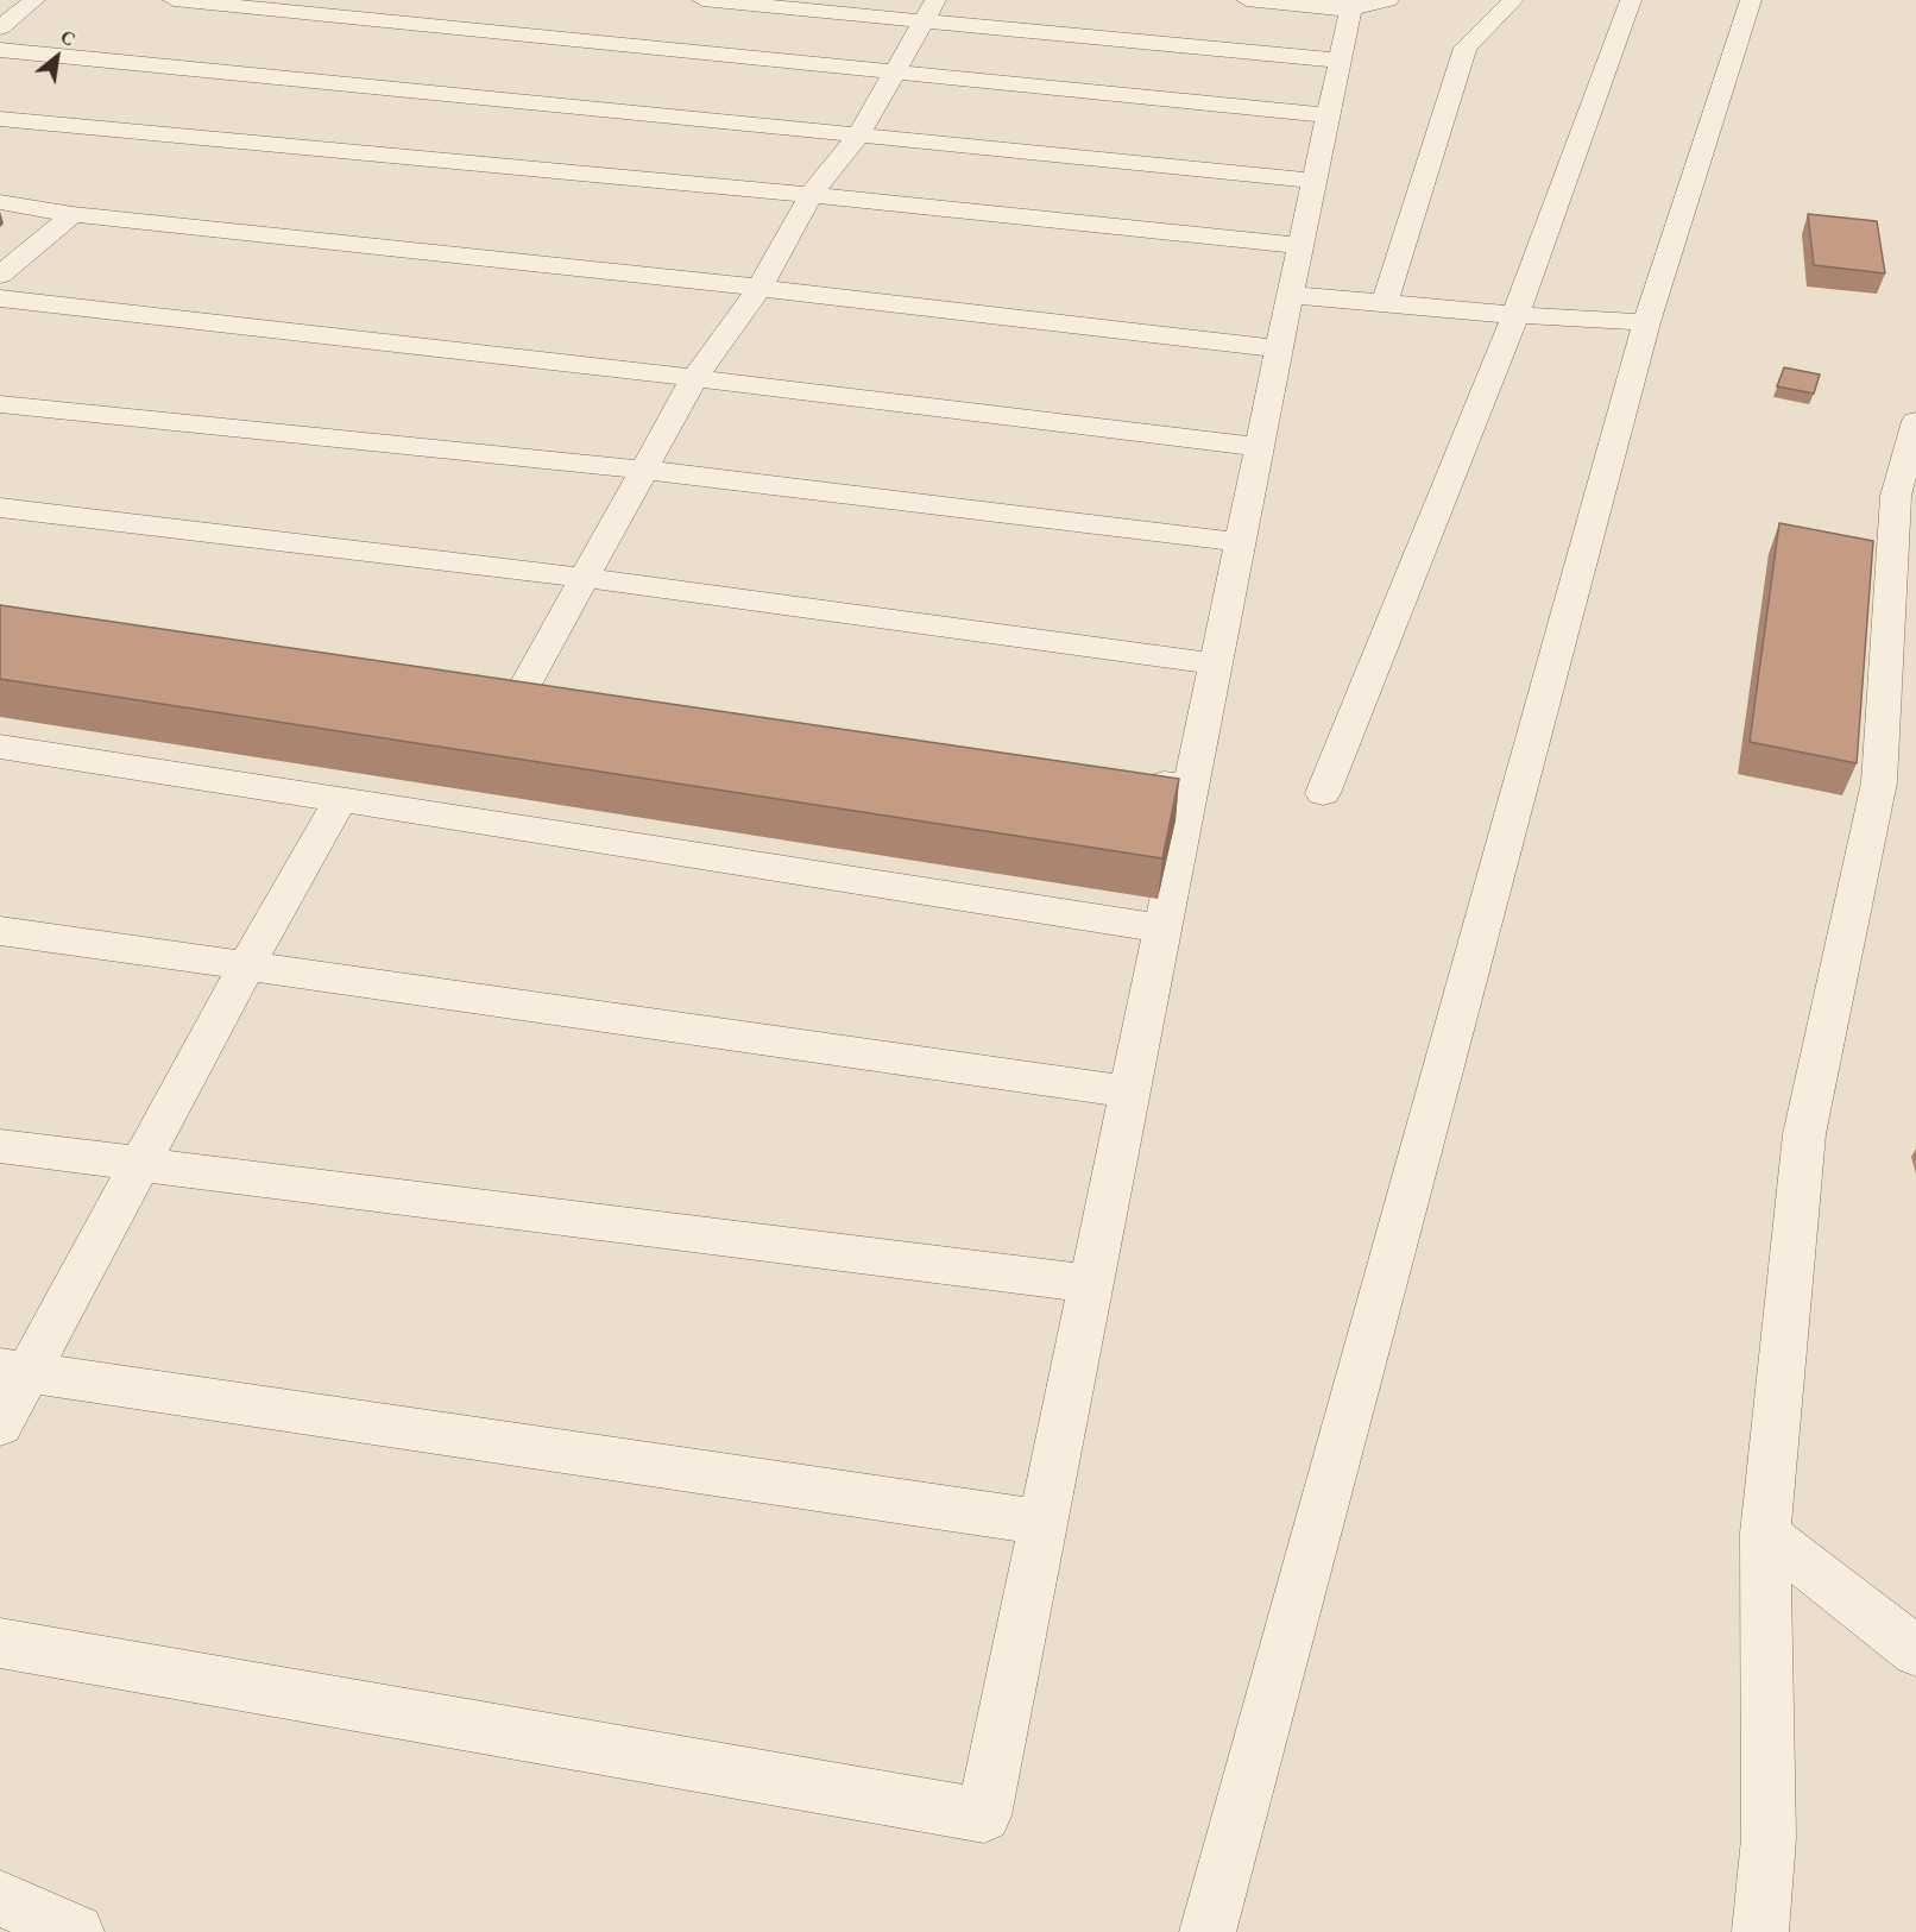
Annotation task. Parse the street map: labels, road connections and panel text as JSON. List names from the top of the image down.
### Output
{
  "north": "top right"
}
